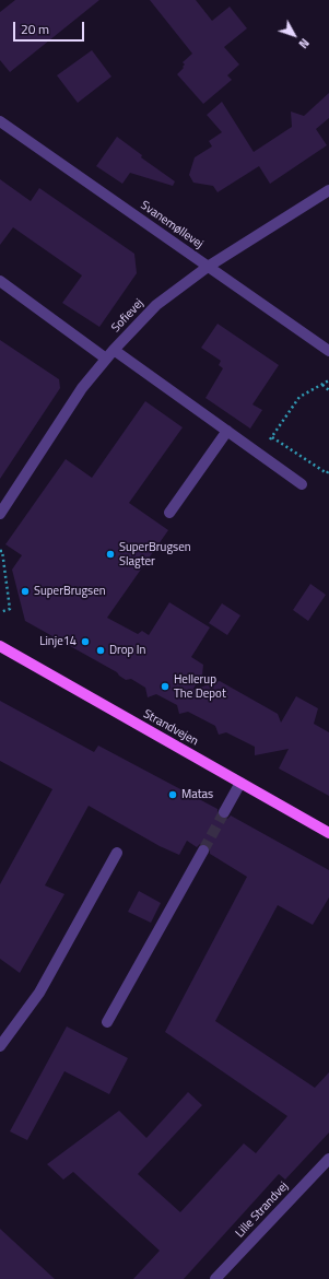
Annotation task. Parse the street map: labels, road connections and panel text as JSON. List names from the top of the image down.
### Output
{
  "streets": {
    "main road": ["Strandvejen"],
    "street": ["Svanemøllevej", "Sofievej", "Lille Strandvej"]
  },
  "crossings": [
    ["Svanemøllevej", "Sofievej"]
  ],
  "places": [
    "SuperBrugsen Slagter",
    "SuperBrugsen",
    "Linje14",
    "Drop In",
    "Hellerup The Depot",
    "Matas"
  ],
  "scale_bar": "20 m",
  "north": "bottom right"
}
